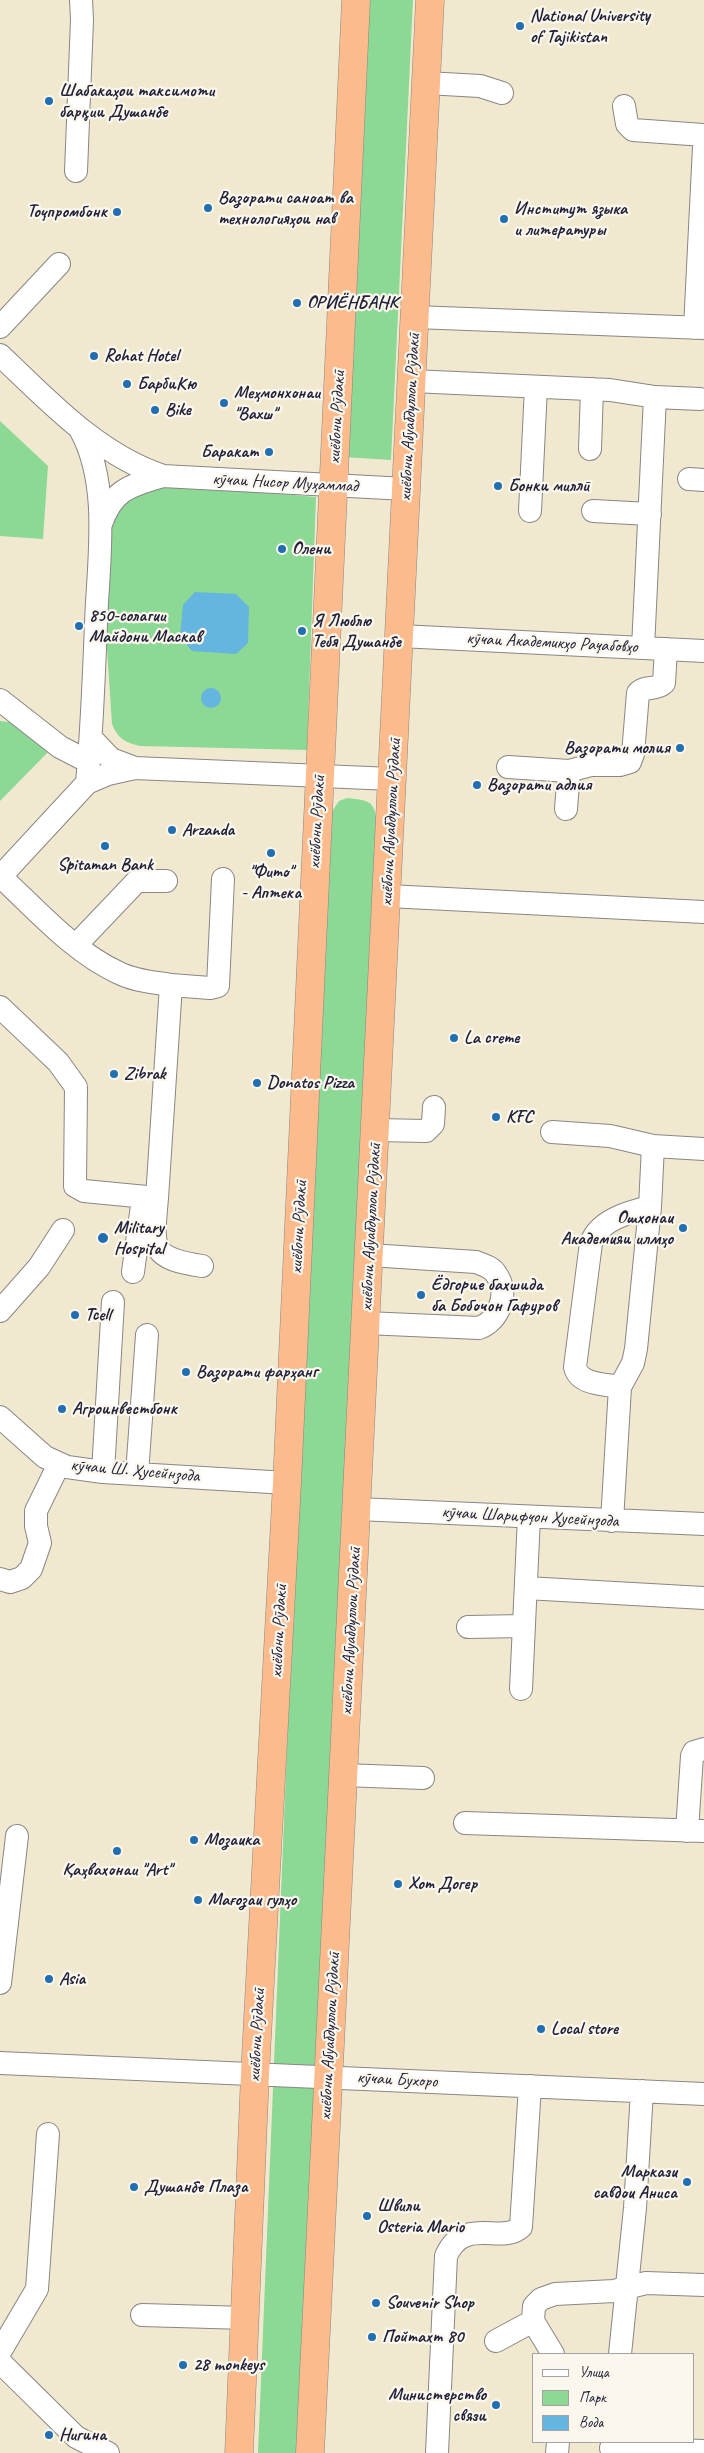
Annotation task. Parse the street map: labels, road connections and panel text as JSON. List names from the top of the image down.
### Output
{
  "streets": {
    "highway": ["хиёбони Рӯдакӣ", "хиёбони Абуабдуллои Рӯдакӣ"],
    "street": [
      "кӯчаи Нисор Муҳаммад",
      "кӯчаи Академикҳо Раҷабовҳо",
      "кӯчаи Ш. Ҳусейнзода",
      "кӯчаи Шарифҷон Ҳусейнзода",
      "кӯчаи Бухоро"
    ]
  },
  "crossings": [
    ["хиёбони Рӯдакӣ", "кӯчаи Нисор Муҳаммад"],
    ["хиёбони Рӯдакӣ", "кӯчаи Ш. Ҳусейнзода"],
    ["хиёбони Рӯдакӣ", "кӯчаи Бухоро"],
    ["хиёбони Абуабдуллои Рӯдакӣ", "кӯчаи Нисор Муҳаммад"],
    ["хиёбони Абуабдуллои Рӯдакӣ", "кӯчаи Академикҳо Раҷабовҳо"],
    ["хиёбони Абуабдуллои Рӯдакӣ", "кӯчаи Шарифҷон Ҳусейнзода"],
    ["хиёбони Абуабдуллои Рӯдакӣ", "кӯчаи Бухоро"]
  ],
  "places": [
    "National University of Tajikistan",
    "Шабакаҳои таксимоти барқии Душанбе",
    "Вазорати саноат ва технологияҳои нав",
    "Тоҷпромбонк",
    "Институт языка и литературы",
    "ОРИЁНБАНК",
    "Rohat Hotel",
    "БарбиКю",
    "Меҳмонхонаи \"Вахш\"",
    "Bike",
    "Баракат",
    "Бонки миллӣ",
    "Олени",
    "850-солагии Майдони Маскав",
    "Я Люблю Тебя Душанбе",
    "Вазорати молия",
    "Вазорати адлия",
    "Arzanda",
    "Spitaman Bank",
    "\"Фито\" - Аптека",
    "La creme",
    "Zibrak",
    "Donatos Pizza",
    "KFC",
    "Ошхонаи Академияи илмҳо",
    "Military Hospital",
    "Ёдгорие бахшида ба Бобочон Гафуров",
    "Tcell",
    "Вазорати фарҳанг",
    "Агроинвестбонк",
    "Мозаика",
    "Қаҳвахонаи \"Art\"",
    "Хот Догер",
    "Мағозаи гулҳо",
    "Asia",
    "Local store",
    "Маркази савдои Аниса",
    "Душанбе Плаза",
    "Швили Osteria Mario",
    "Souvenir Shop",
    "Пойтахт 80",
    "28 monkeys",
    "Министерство связи",
    "Нигина"
  ],
  "legend": ["Улица", "Парк", "Вода"]
}
